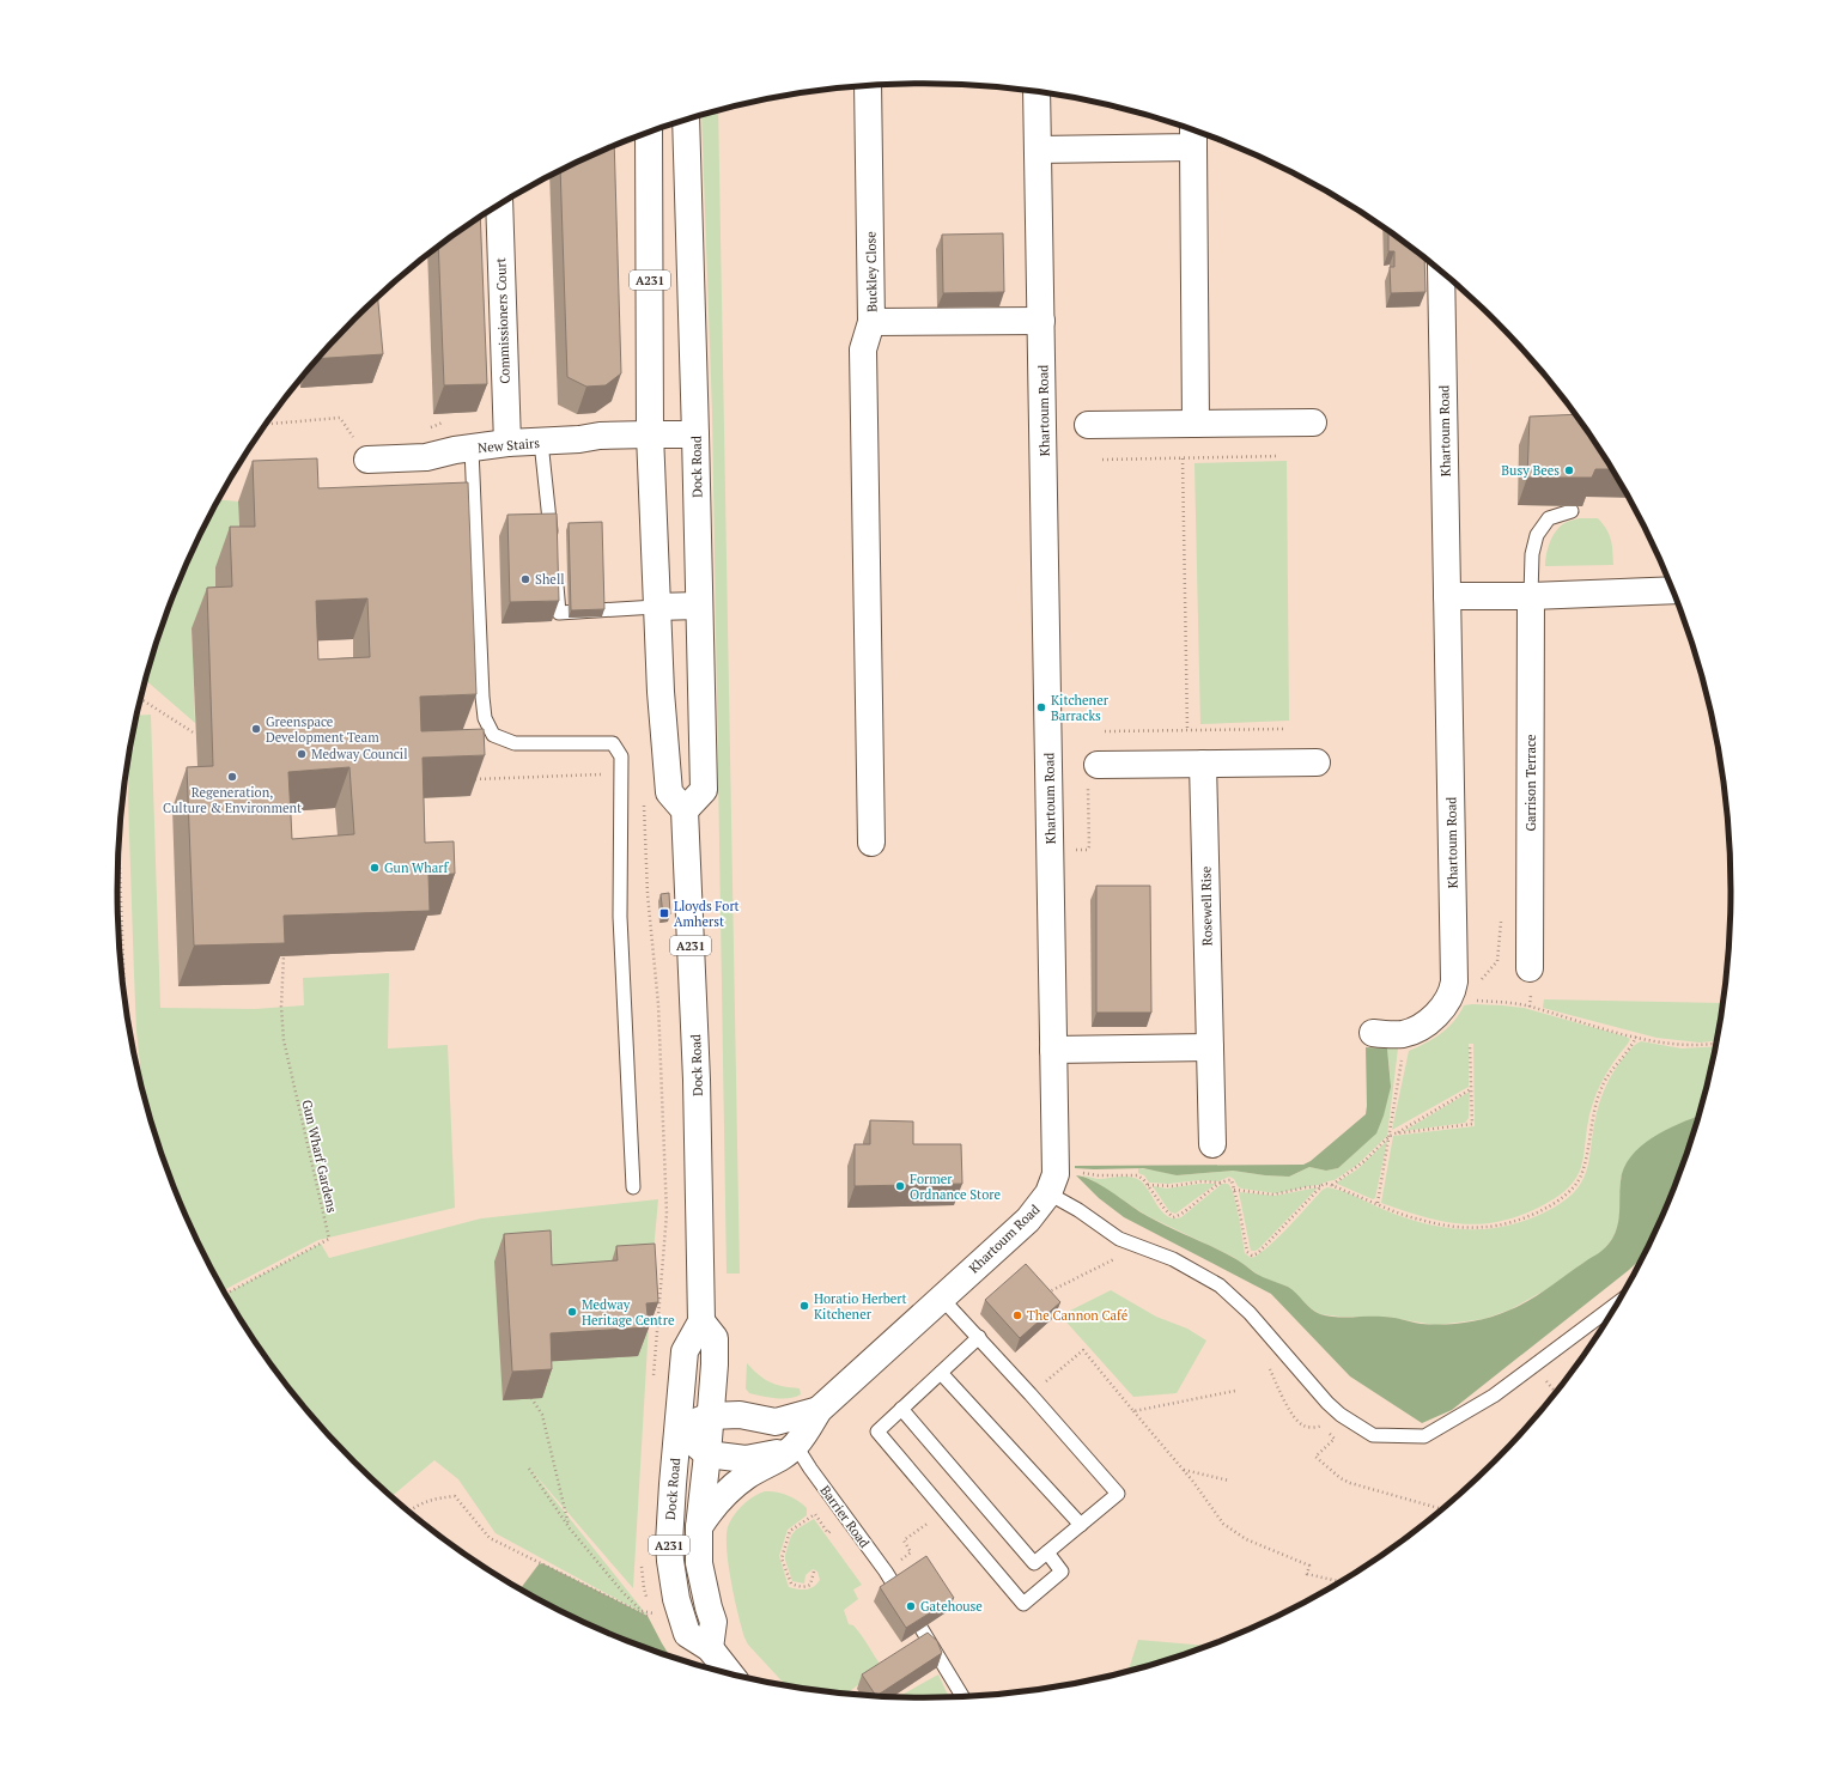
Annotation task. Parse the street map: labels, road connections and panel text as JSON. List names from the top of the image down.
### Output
{
  "streets": {
    "street": [
      "Buckley Close",
      "A231",
      "Commissioners Court",
      "Khartoum Road",
      "New Stairs",
      "Dock Road",
      "Garrison Terrace",
      "Rosewell Rise"
    ],
    "lane": ["Barrier Road"],
    "path": ["Gun Wharf Gardens"]
  },
  "crossings": [
    ["Buckley Close", "Khartoum Road"],
    ["A231", "Khartoum Road"],
    ["A231", "New Stairs"],
    ["A231", "Dock Road"],
    ["Commissioners Court", "New Stairs"],
    ["Khartoum Road", "Dock Road"],
    ["Khartoum Road", "Barrier Road"],
    ["New Stairs", "Dock Road"]
  ],
  "places": {
    "other": [
      "Busy Bees",
      "Shell",
      "Kitchener Barracks",
      "Greenspace Development Team",
      "Medway Council",
      "Regeneration, Culture & Environment",
      "Gun Wharf",
      "Former Ordnance Store",
      "Horatio Herbert Kitchener",
      "Medway Heritage Centre",
      "The Cannon Café",
      "Gatehouse"
    ],
    "transit": ["Lloyds Fort Amherst"]
  }
}
